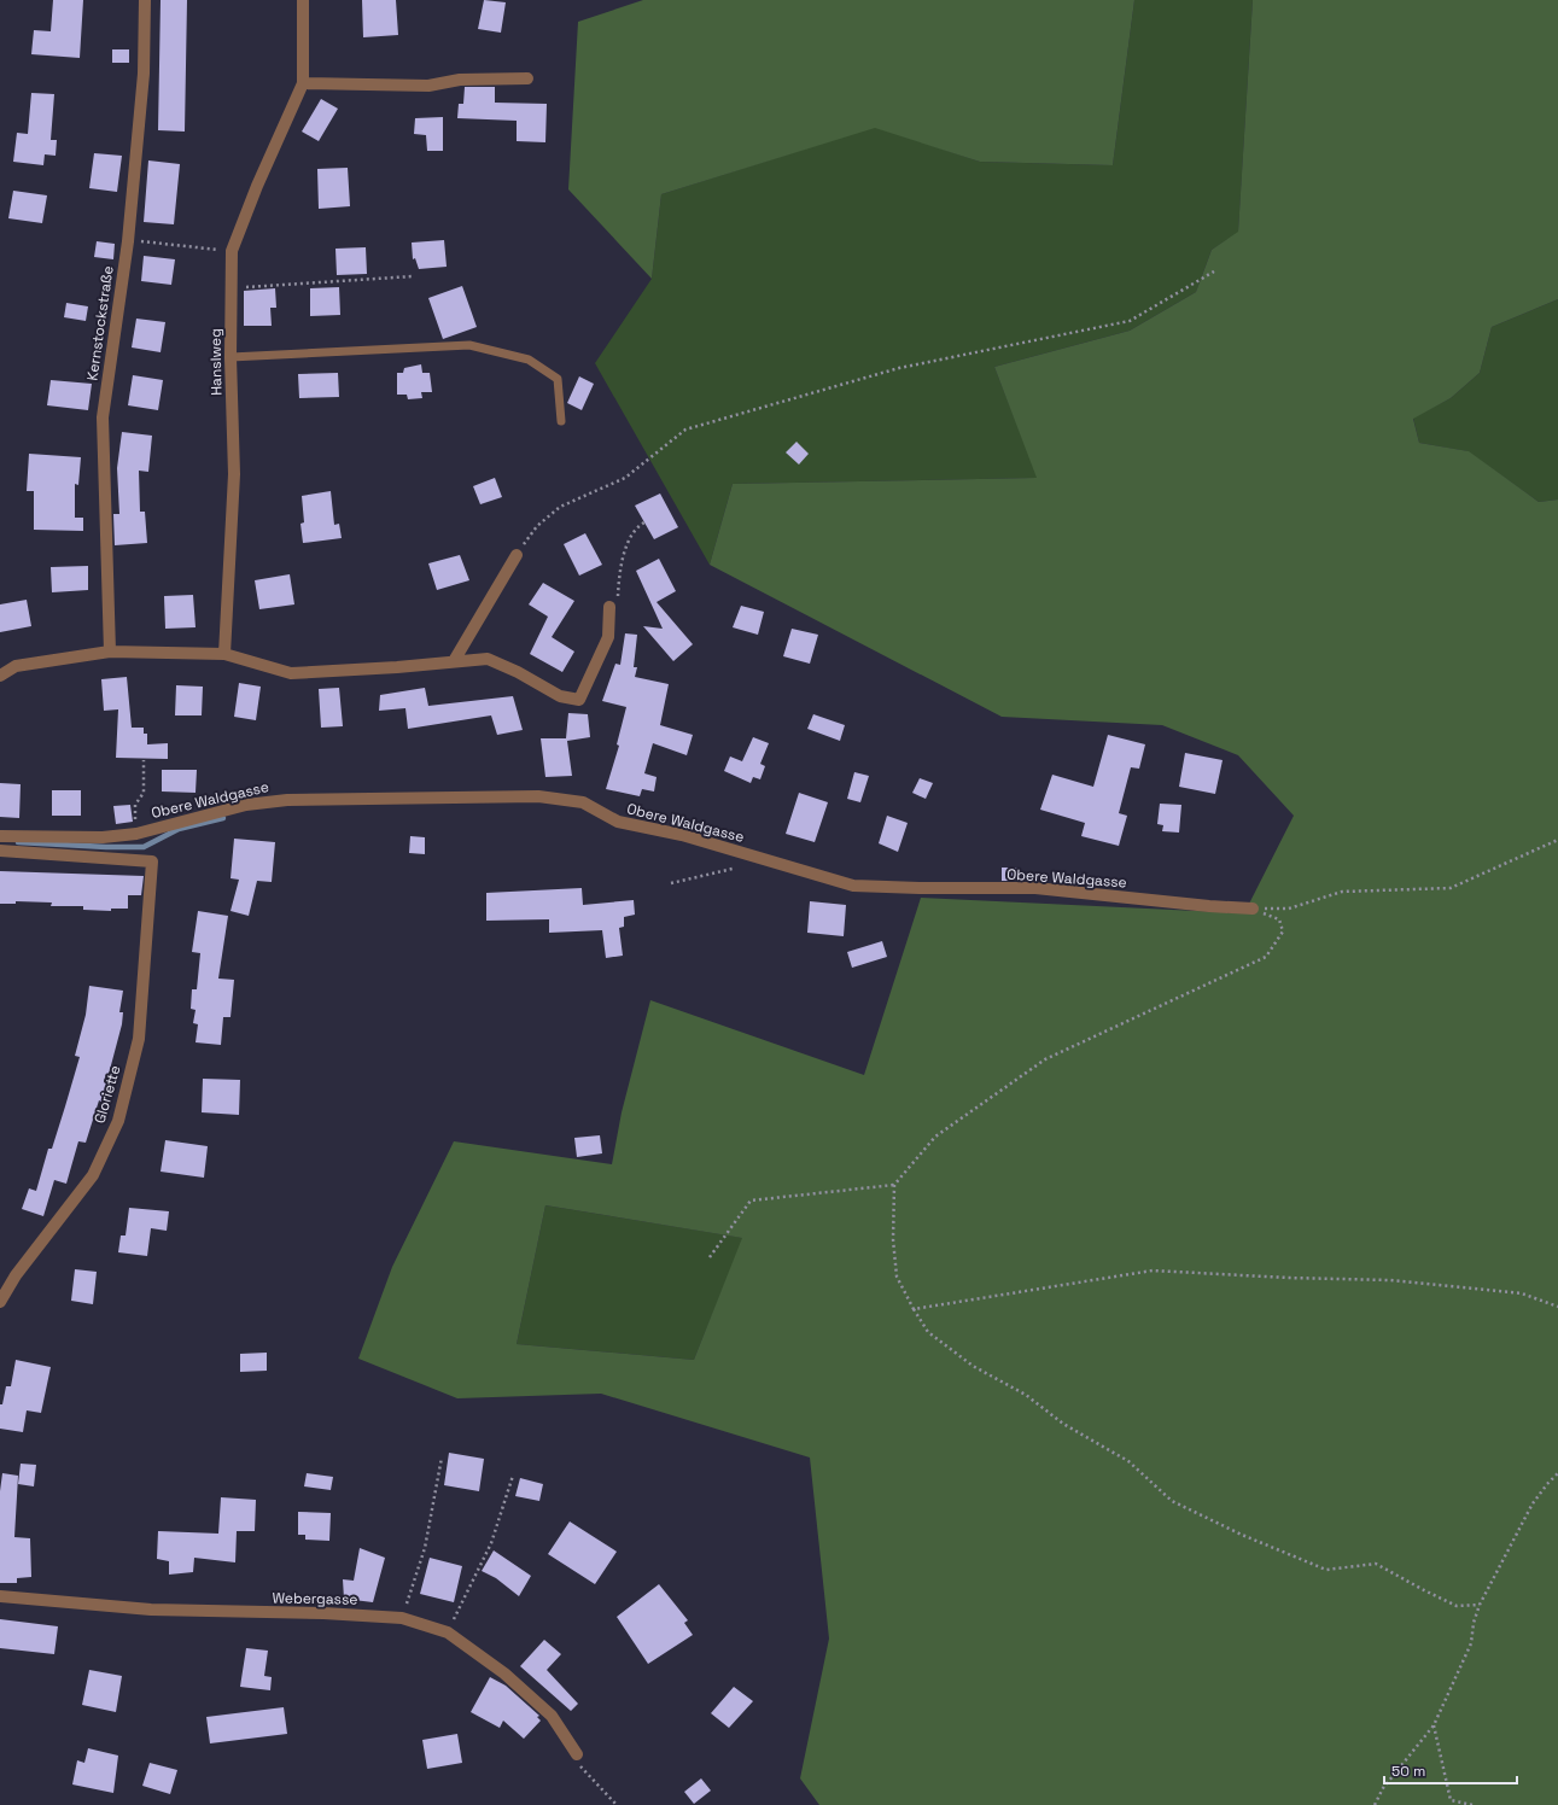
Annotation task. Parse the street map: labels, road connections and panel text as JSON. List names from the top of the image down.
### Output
{
  "streets": {
    "street": [
      "Kernstockstraße",
      "Hanslweg",
      "Obere Waldgasse",
      "Gloriette",
      "Webergasse"
    ]
  },
  "scale_bar": "50 m"
}
